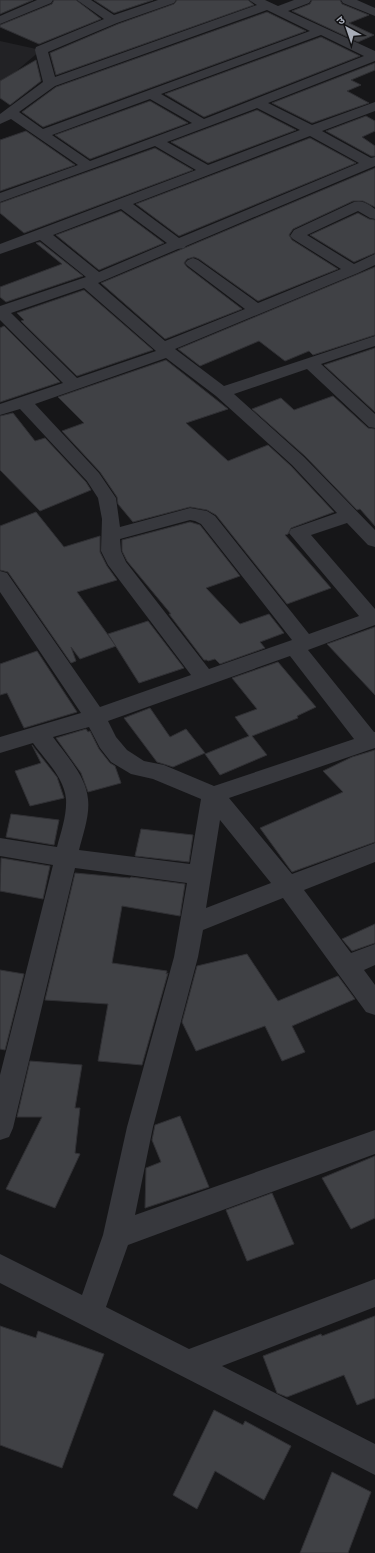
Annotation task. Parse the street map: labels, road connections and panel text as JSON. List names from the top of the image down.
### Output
{
  "north": "top left"
}
